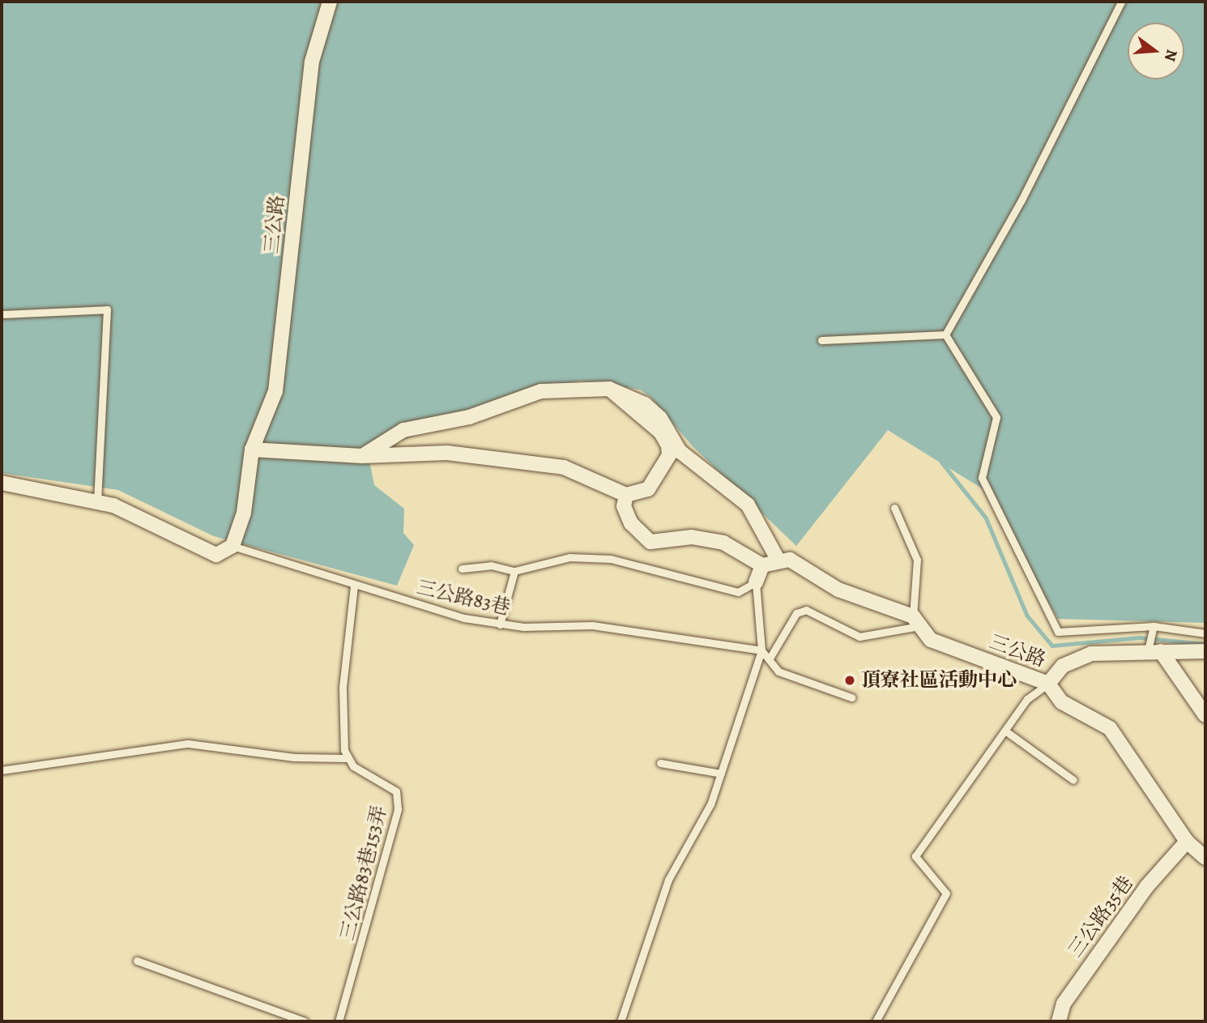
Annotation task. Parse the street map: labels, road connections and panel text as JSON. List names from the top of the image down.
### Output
{
  "streets": {
    "street": ["三公路", "三公路35巷"],
    "lane": ["三公路83巷", "三公路83巷153弄"]
  },
  "crossings": [
    ["三公路", "三公路83巷"],
    ["三公路", "三公路35巷"]
  ],
  "places": ["頂寮社區活動中心"],
  "north": "right"
}
